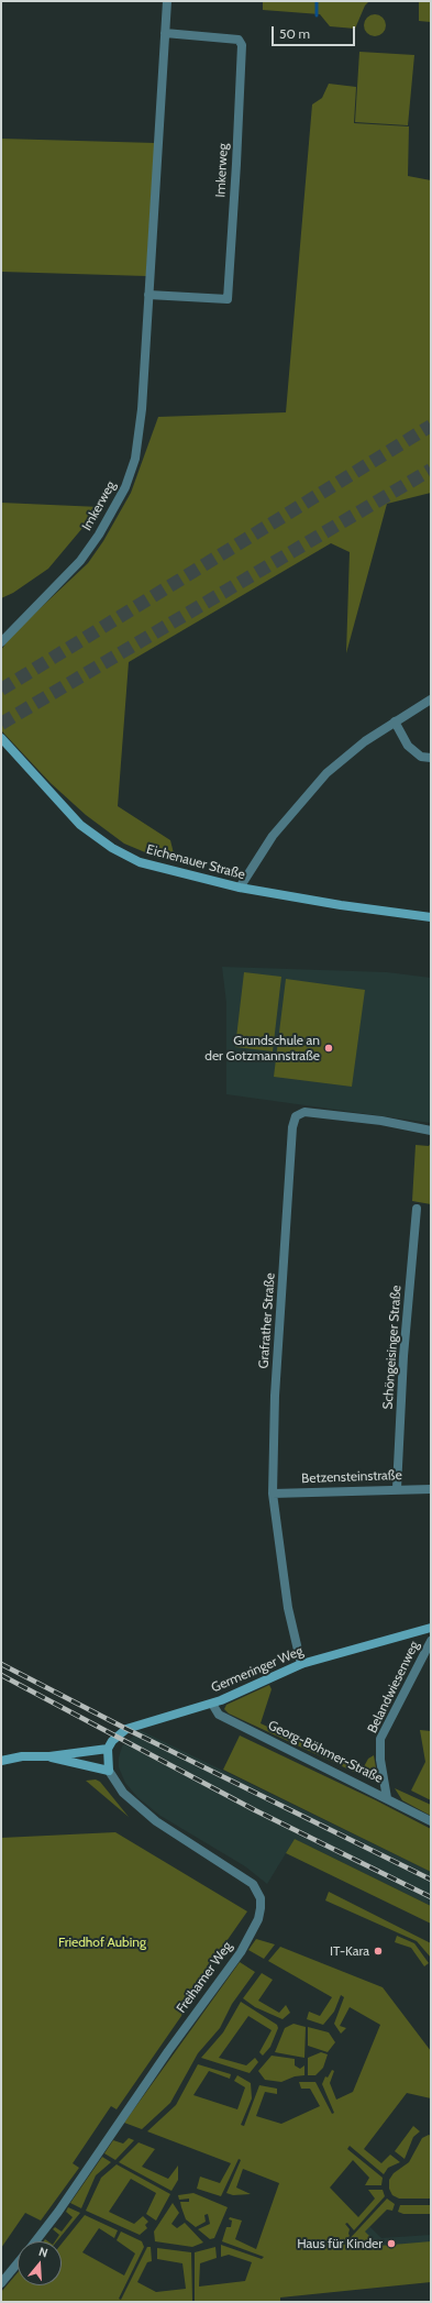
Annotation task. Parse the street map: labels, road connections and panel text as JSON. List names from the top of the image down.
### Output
{
  "streets": {
    "street": [
      "Imkerweg",
      "Eichenauer Straße",
      "Grafrather Straße",
      "Schöngeisinger Straße",
      "Betzensteinstraße",
      "Germeringer Weg",
      "Belandwiesenweg",
      "Georg-Böhmer-Straße",
      "Freihamer Weg"
    ]
  },
  "crossings": [
    ["Grafrather Straße", "Betzensteinstraße"],
    ["Grafrather Straße", "Germeringer Weg"],
    ["Schöngeisinger Straße", "Betzensteinstraße"],
    ["Germeringer Weg", "Georg-Böhmer-Straße"],
    ["Belandwiesenweg", "Georg-Böhmer-Straße"]
  ],
  "parks": ["Friedhof Aubing"],
  "places": ["Grundschule an der Gotzmannstraße", "IT-Kara", "Haus für Kinder"],
  "scale_bar": "50 m",
  "north": "top"
}
